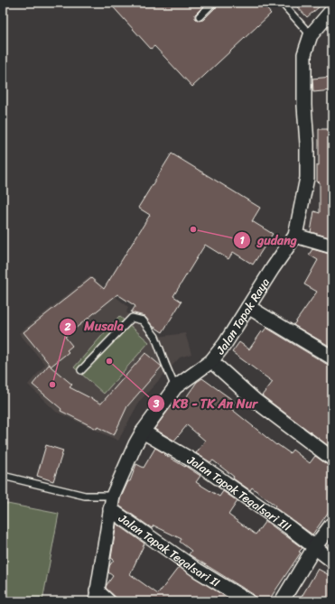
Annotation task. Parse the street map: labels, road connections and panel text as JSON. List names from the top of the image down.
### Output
{
  "streets": {
    "street": ["Jalan Tapak Raya", "Jalan Tapak Tegalsari III", "Jalan Tapak Tegalsari II"]
  },
  "crossings": [
    ["Jalan Tapak Raya", "Jalan Tapak Tegalsari III"],
    ["Jalan Tapak Raya", "Jalan Tapak Tegalsari II"]
  ],
  "places": ["gudang", "KB - TK An Nur", "Musala"]
}
